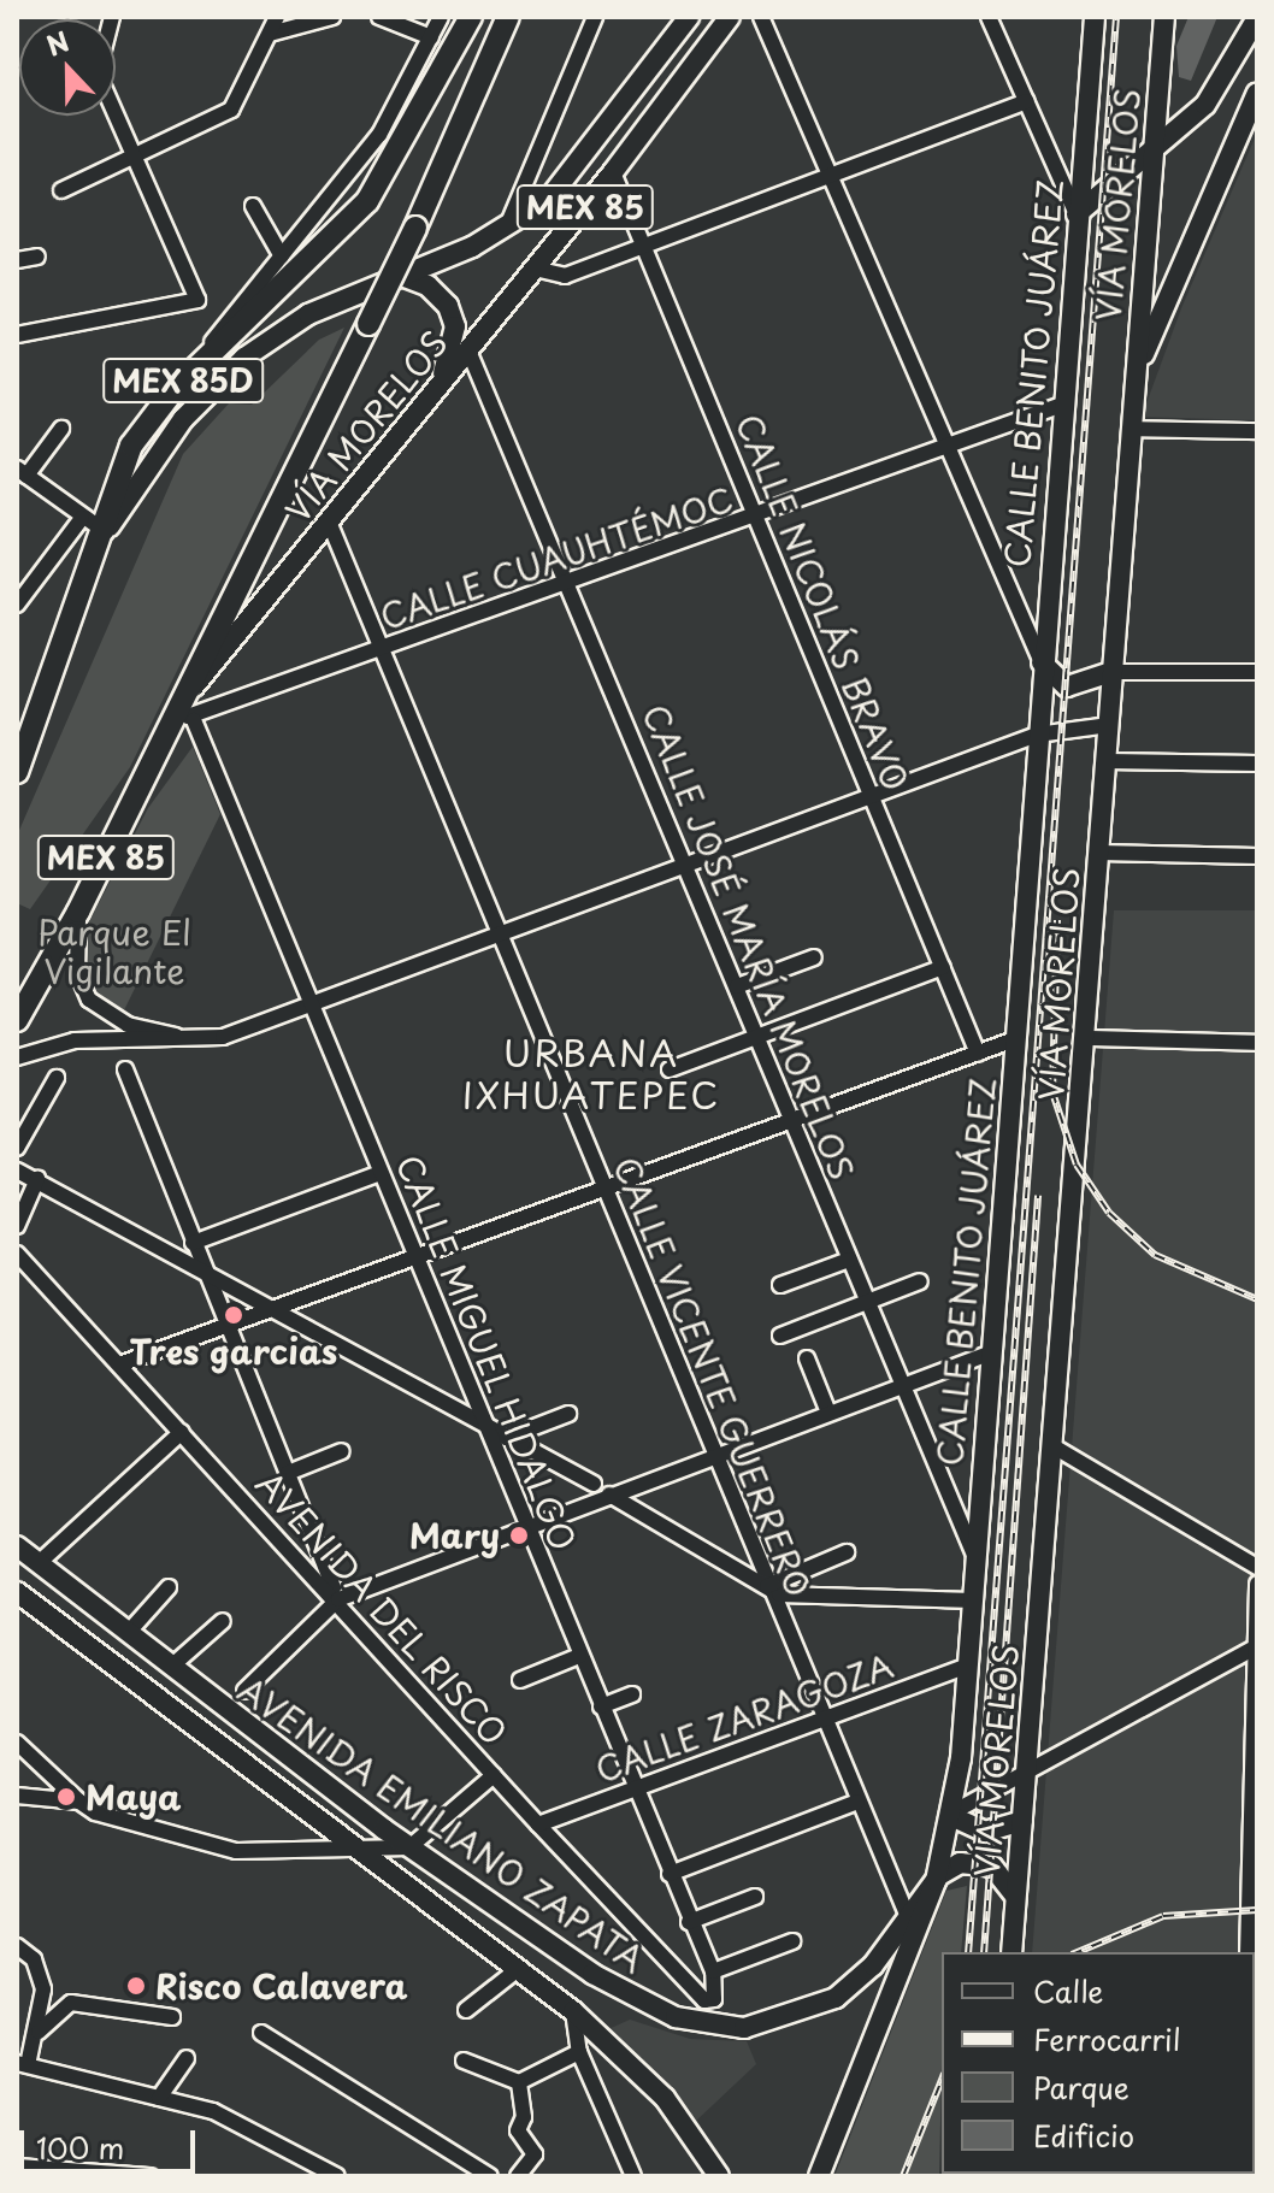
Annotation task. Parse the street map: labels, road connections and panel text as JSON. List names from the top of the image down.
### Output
{
  "streets": {
    "highway": ["MEX 85", "MEX 85D"],
    "main road": ["VÍA MORELOS", "CALLE BENITO JUÁREZ", "AVENIDA EMILIANO ZAPATA"],
    "street": [
      "CALLE CUAUHTÉMOC",
      "CALLE NICOLÁS BRAVO",
      "CALLE JOSÉ MARÍA MORELOS",
      "CALLE MIGUEL HIDALGO",
      "CALLE VICENTE GUERRERO",
      "AVENIDA DEL RISCO",
      "CALLE ZARAGOZA"
    ]
  },
  "crossings": [
    ["VÍA MORELOS", "MEX 85"],
    ["VÍA MORELOS", "CALLE BENITO JUÁREZ"],
    ["VÍA MORELOS", "CALLE NICOLÁS BRAVO"],
    ["VÍA MORELOS", "CALLE JOSÉ MARÍA MORELOS"],
    ["VÍA MORELOS", "CALLE VICENTE GUERRERO"],
    ["VÍA MORELOS", "AVENIDA EMILIANO ZAPATA"],
    ["MEX 85", "MEX 85D"],
    ["MEX 85", "CALLE CUAUHTÉMOC"],
    ["MEX 85", "CALLE MIGUEL HIDALGO"],
    ["CALLE BENITO JUÁREZ", "CALLE CUAUHTÉMOC"],
    ["CALLE BENITO JUÁREZ", "CALLE JOSÉ MARÍA MORELOS"],
    ["CALLE BENITO JUÁREZ", "CALLE ZARAGOZA"],
    ["CALLE CUAUHTÉMOC", "CALLE NICOLÁS BRAVO"],
    ["CALLE CUAUHTÉMOC", "CALLE JOSÉ MARÍA MORELOS"],
    ["CALLE CUAUHTÉMOC", "CALLE MIGUEL HIDALGO"],
    ["CALLE CUAUHTÉMOC", "CALLE VICENTE GUERRERO"],
    ["CALLE MIGUEL HIDALGO", "AVENIDA DEL RISCO"],
    ["CALLE MIGUEL HIDALGO", "CALLE ZARAGOZA"],
    ["CALLE VICENTE GUERRERO", "CALLE ZARAGOZA"],
    ["CALLE VICENTE GUERRERO", "AVENIDA EMILIANO ZAPATA"],
    ["AVENIDA DEL RISCO", "CALLE ZARAGOZA"]
  ],
  "districts": ["URBANA IXHUATEPEC"],
  "parks": ["Parque El Vigilante"],
  "places": [
    "Tres garcias",
    "Mary",
    "Maya",
    "Risco Calavera"
  ],
  "legend": [
    "Calle",
    "Ferrocarril",
    "Parque",
    "Edificio"
  ],
  "scale_bar": "100 m",
  "north": "top"
}
